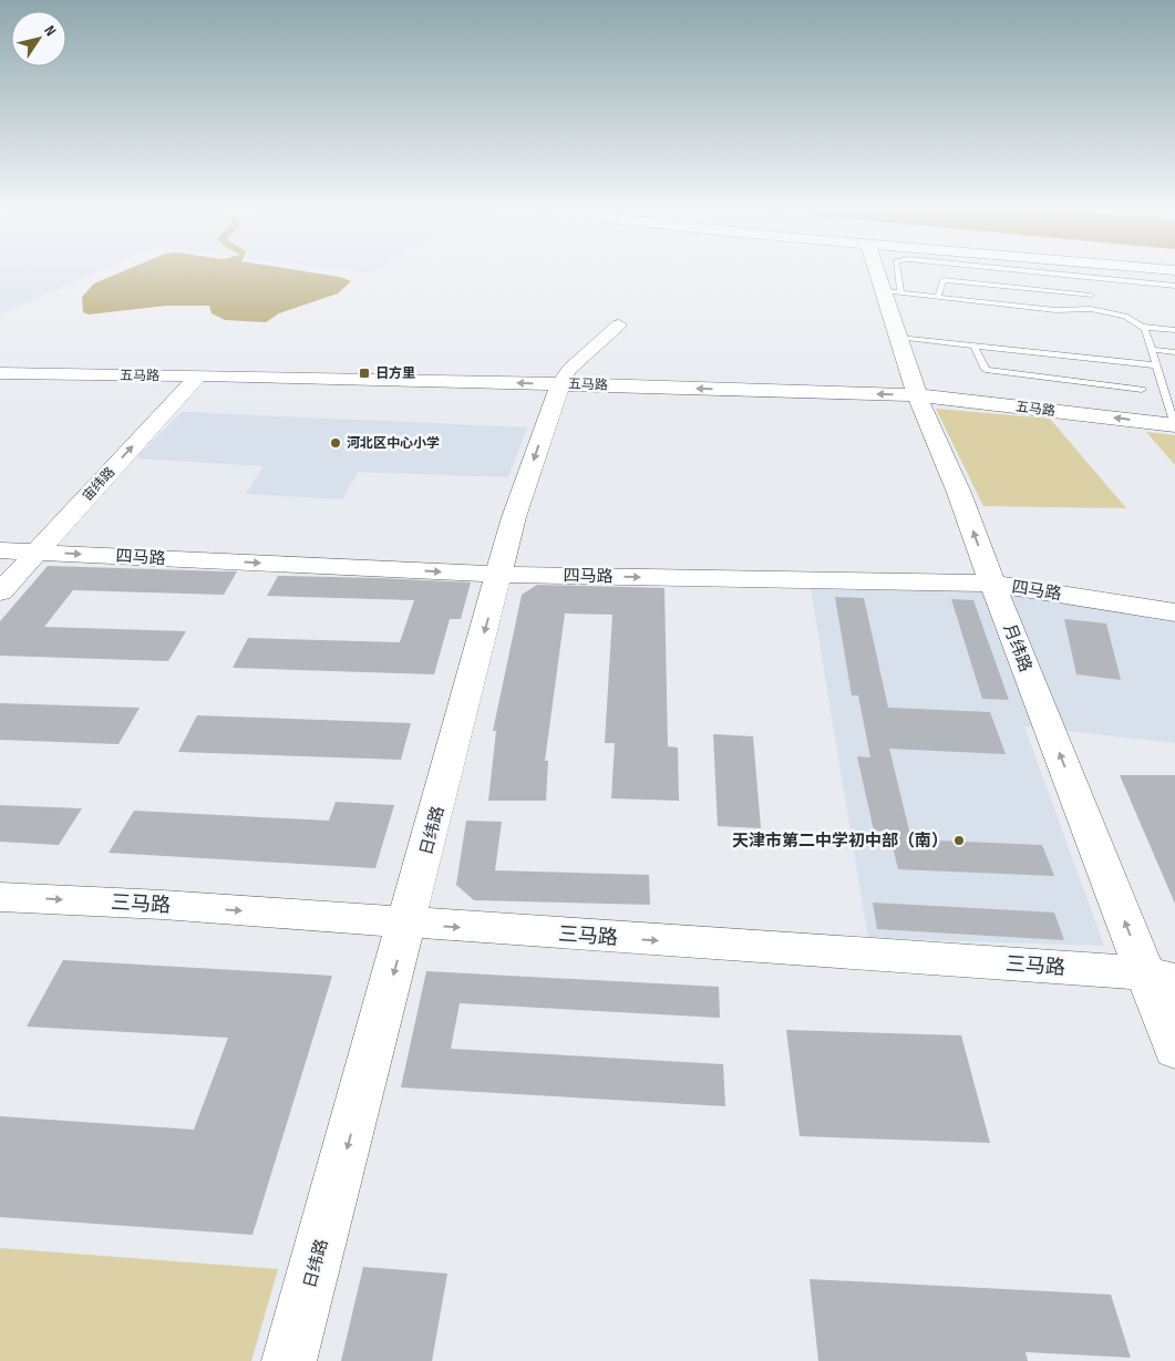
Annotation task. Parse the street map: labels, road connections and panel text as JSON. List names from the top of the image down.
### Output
{
  "streets": {
    "street": [
      "五马路",
      "宙纬路",
      "四马路",
      "月纬路",
      "日纬路",
      "三马路"
    ]
  },
  "crossings": [
    ["五马路", "宙纬路"],
    ["五马路", "月纬路"],
    ["五马路", "日纬路"],
    ["宙纬路", "四马路"],
    ["四马路", "月纬路"],
    ["四马路", "日纬路"],
    ["月纬路", "三马路"],
    ["日纬路", "三马路"]
  ],
  "one_way": [
    "五马路",
    "宙纬路",
    "四马路",
    "月纬路",
    "日纬路",
    "三马路"
  ],
  "places": {
    "transit": ["日方里"],
    "other": ["河北区中心小学", "天津市第二中学初中部（南）"]
  },
  "north": "top right"
}
